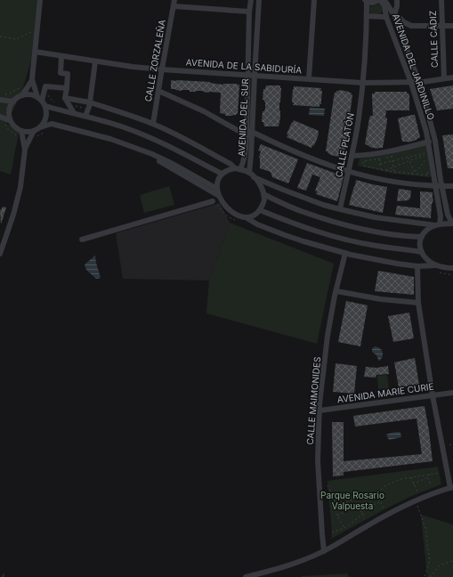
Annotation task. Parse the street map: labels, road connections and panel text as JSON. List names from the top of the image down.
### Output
{
  "streets": {
    "street": [
      "CALLE CÁDIZ",
      "CALLE ZORZALEÑA",
      "AVENIDA DE LA SABIDURÍA",
      "AVENIDA DEL JARDINILLO",
      "AVENIDA DEL SUR",
      "CALLE PLATÓN",
      "AVENIDA MARIE CURIE",
      "CALLE MAIMONIDES"
    ]
  },
  "crossings": [
    ["CALLE CÁDIZ", "AVENIDA DE LA SABIDURÍA"],
    ["CALLE ZORZALEÑA", "AVENIDA DE LA SABIDURÍA"],
    ["AVENIDA DE LA SABIDURÍA", "AVENIDA DEL JARDINILLO"],
    ["AVENIDA DE LA SABIDURÍA", "AVENIDA DEL SUR"],
    ["AVENIDA DE LA SABIDURÍA", "CALLE PLATÓN"],
    ["AVENIDA MARIE CURIE", "CALLE MAIMONIDES"]
  ],
  "parks": ["Parque Rosario Valpuesta"]
}
